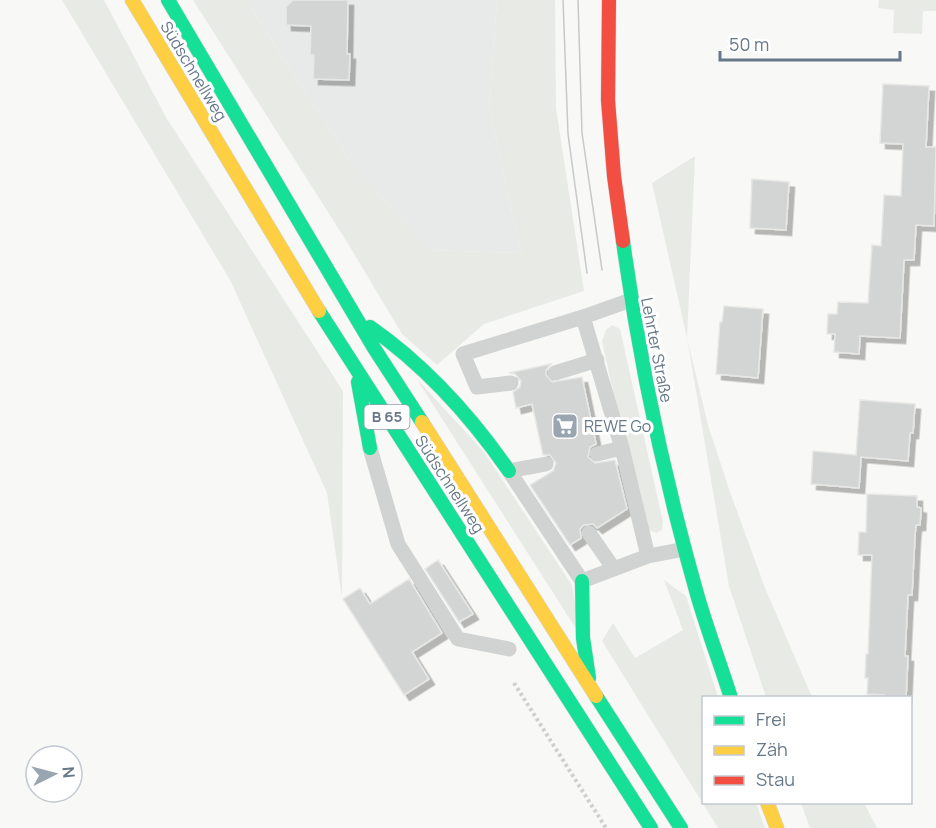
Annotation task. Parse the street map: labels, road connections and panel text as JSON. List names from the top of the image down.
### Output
{
  "streets": {
    "main road": ["Südschnellweg", "Lehrter Straße", "B 65"]
  },
  "places": {
    "supermarket": ["REWE Go"]
  },
  "legend": ["Frei", "Zäh", "Stau"],
  "scale_bar": "50 m",
  "north": "right"
}
